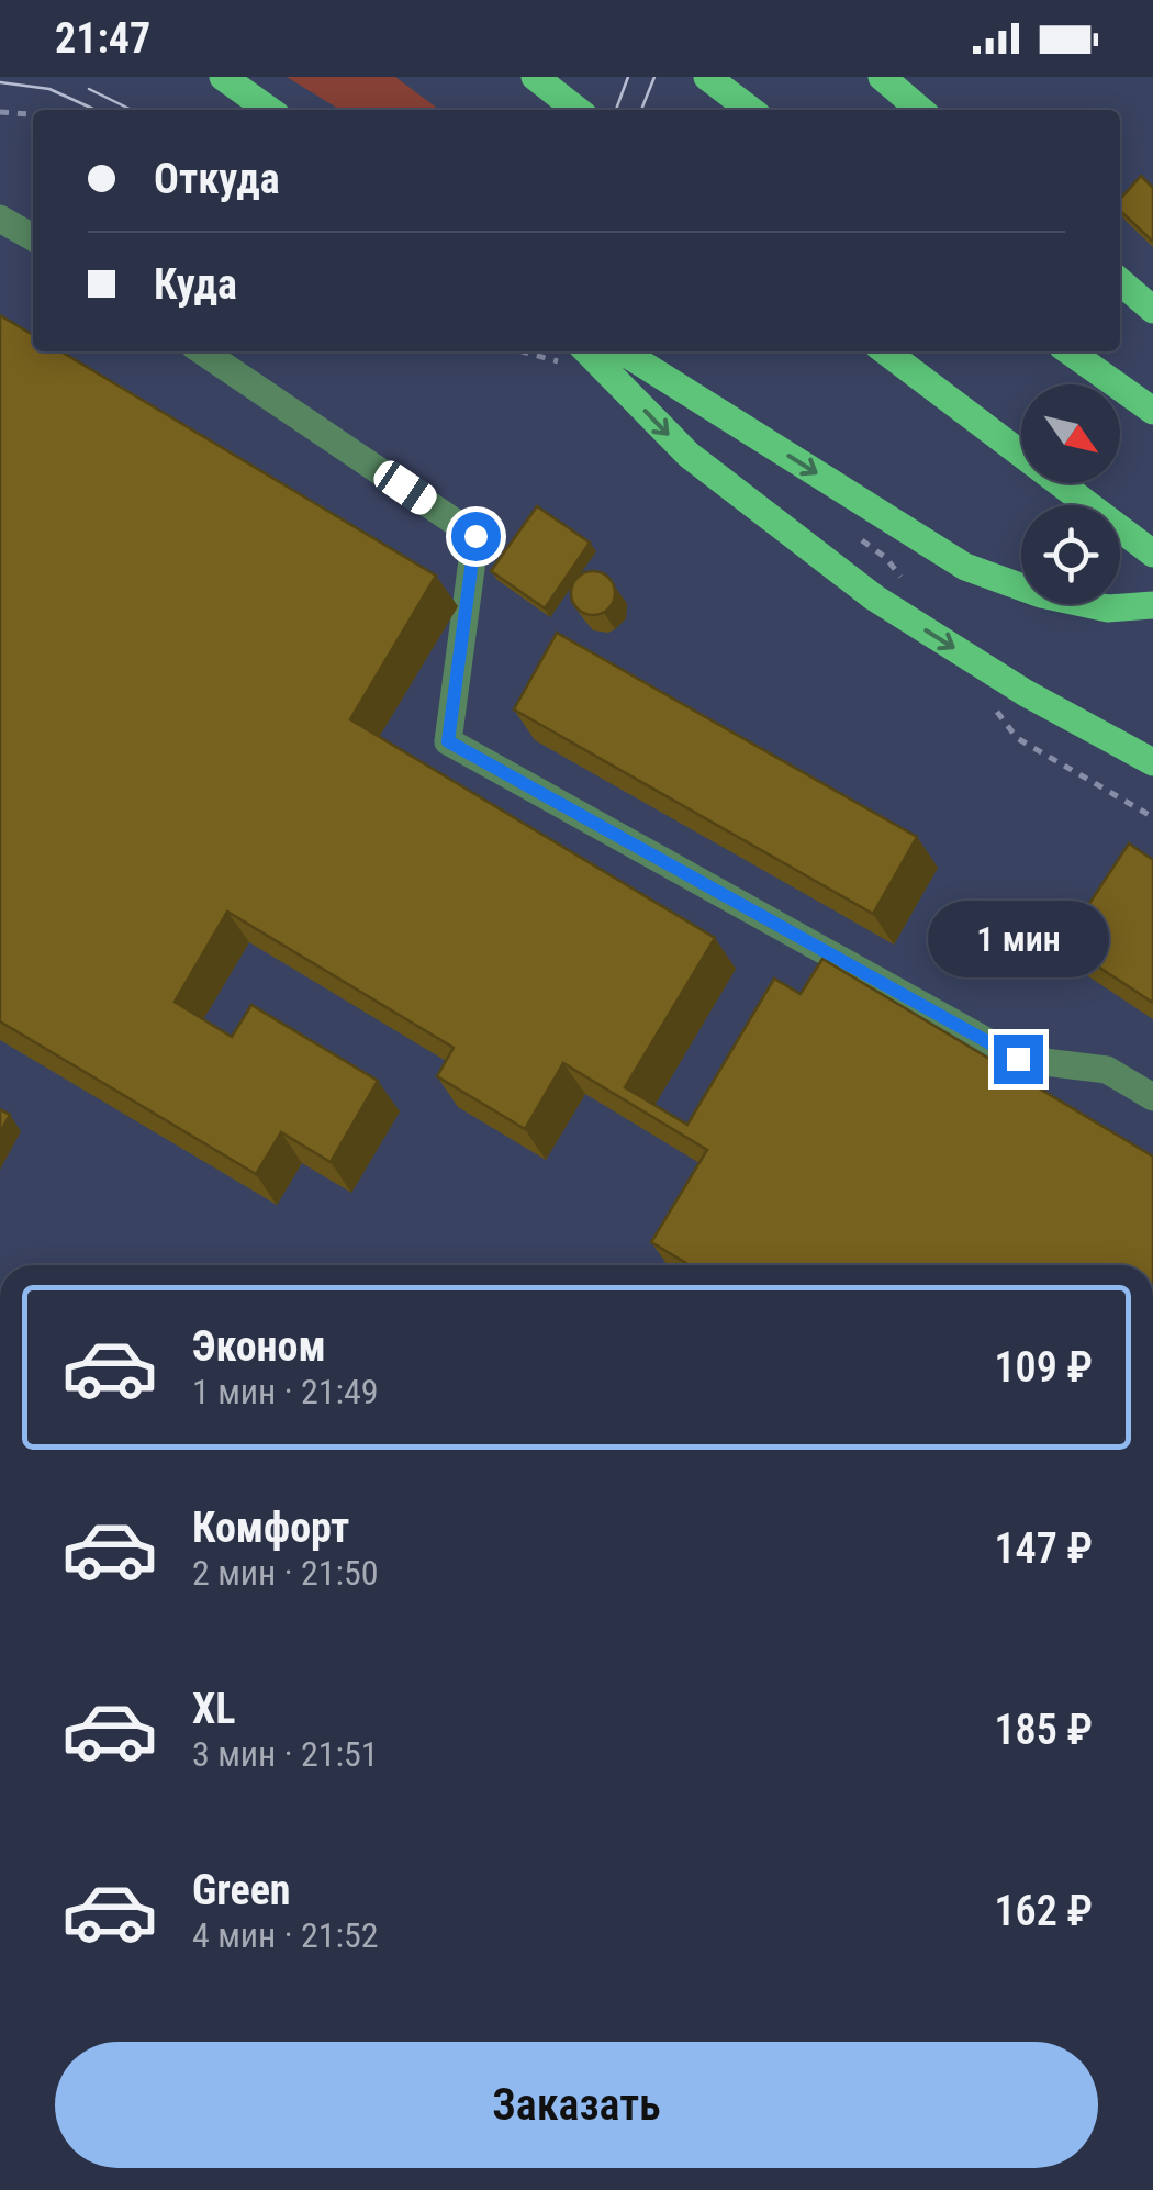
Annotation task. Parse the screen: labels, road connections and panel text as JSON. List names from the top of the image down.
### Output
{
  "north": "bottom right",
  "page": {
    "status": "21:47",
    "banner": ["Откуда", "Куда"],
    "bubble": "1 мин",
    "list": [
      {
        "name": "Эконом",
        "note": "1 мин · 21:49",
        "value": "109 ₽"
      },
      {
        "name": "Комфорт",
        "note": "2 мин · 21:50",
        "value": "147 ₽"
      },
      {
        "name": "XL",
        "note": "3 мин · 21:51",
        "value": "185 ₽"
      },
      {
        "name": "Green",
        "note": "4 мин · 21:52",
        "value": "162 ₽"
      }
    ],
    "buttons": "Заказать"
  }
}
